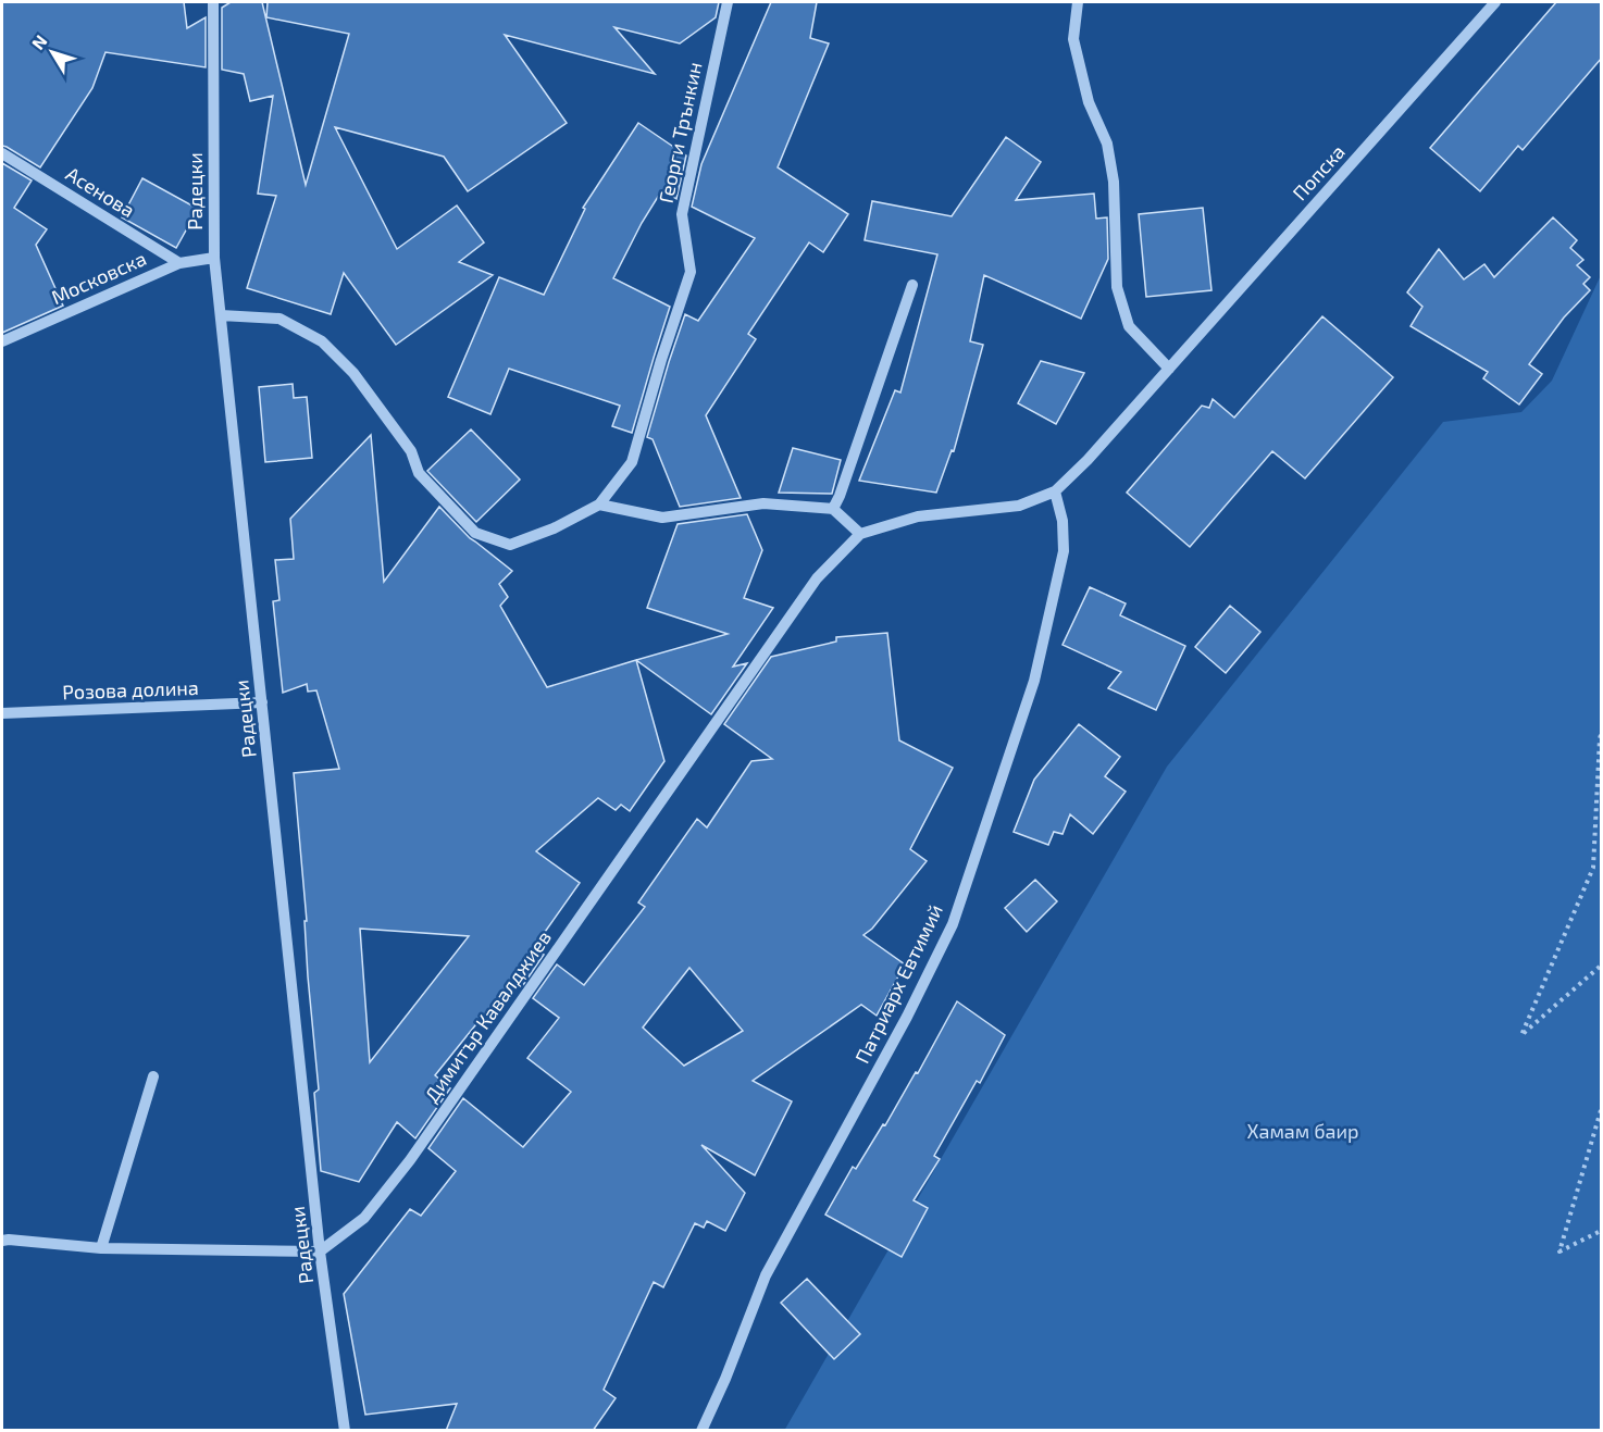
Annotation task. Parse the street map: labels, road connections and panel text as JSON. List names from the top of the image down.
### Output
{
  "streets": {
    "street": [
      "Георги Трънкин",
      "Попска",
      "Радецки",
      "Асенова",
      "Московска",
      "Розова долина",
      "Патриарх Евтимий",
      "Димитър Кавалджиев"
    ]
  },
  "crossings": [
    ["Попска", "Патриарх Евтимий"],
    ["Радецки", "Московска"],
    ["Радецки", "Розова долина"],
    ["Радецки", "Димитър Кавалджиев"],
    ["Асенова", "Московска"]
  ],
  "parks": ["Хамам баир"],
  "north": "top left"
}
